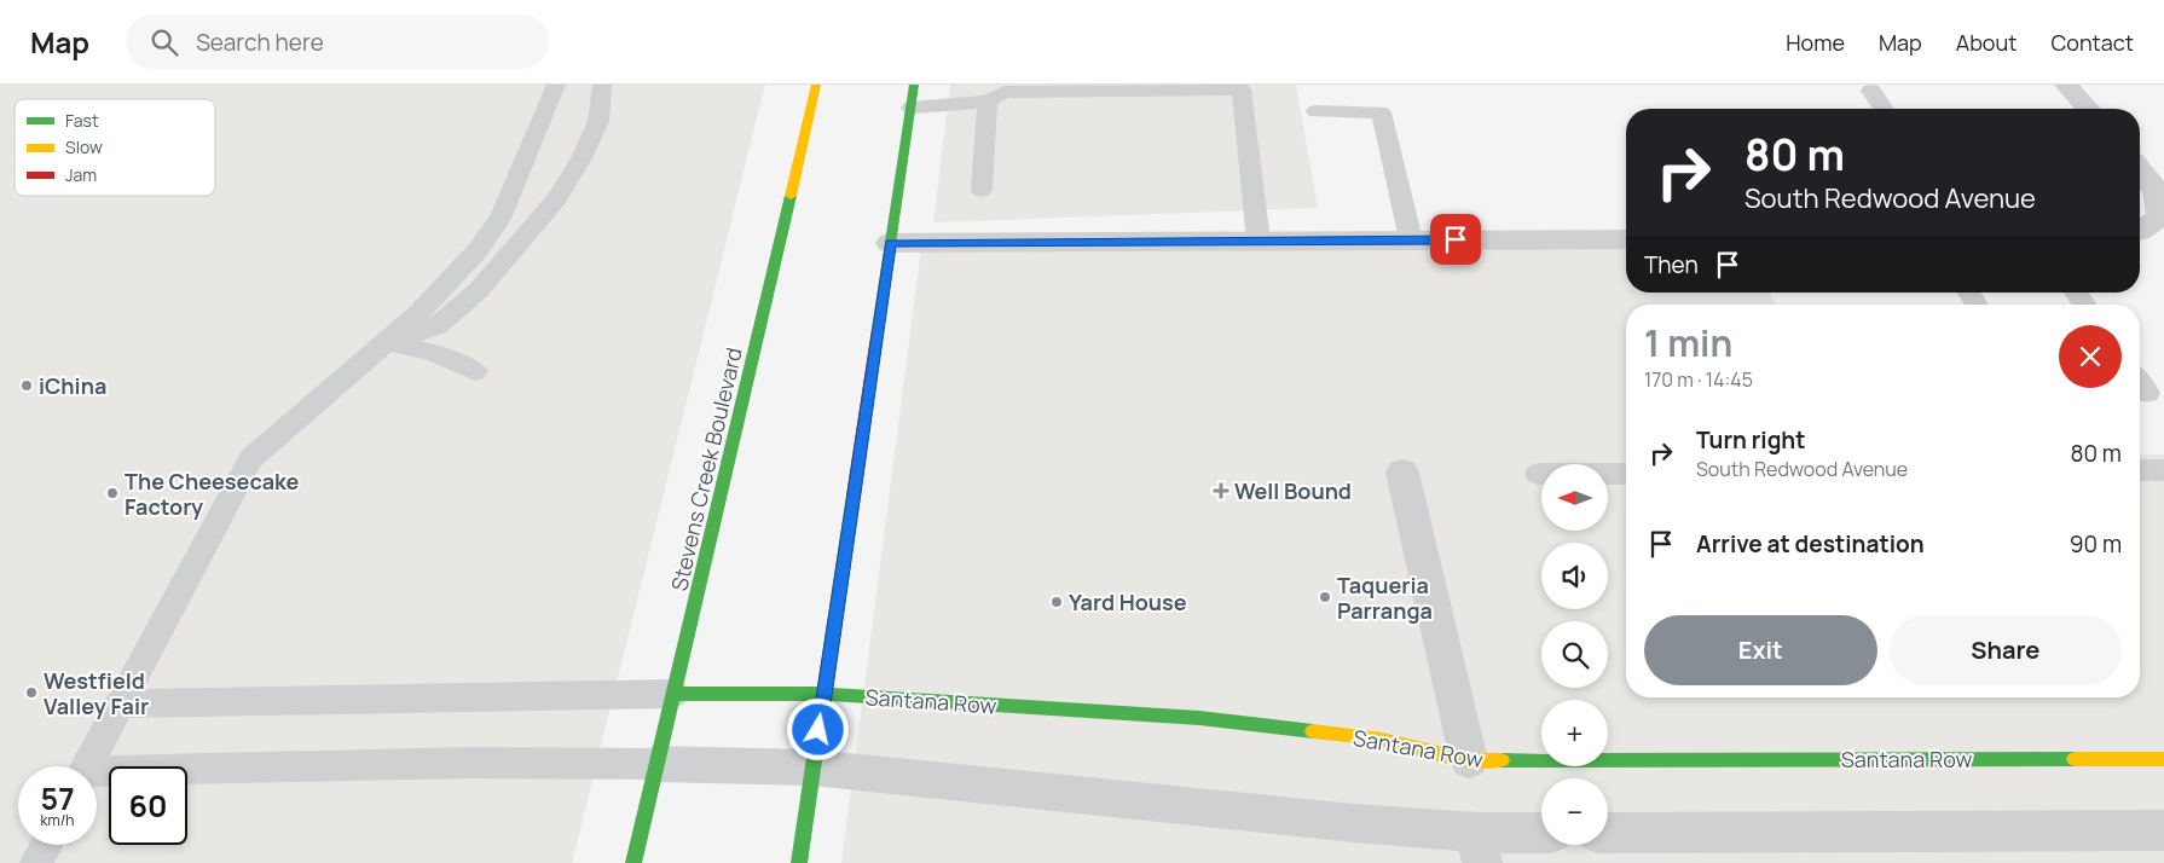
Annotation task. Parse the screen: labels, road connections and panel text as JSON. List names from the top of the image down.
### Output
{
  "streets": {
    "main road": ["Stevens Creek Boulevard", "Santana Row"]
  },
  "crossings": [
    ["Stevens Creek Boulevard", "Santana Row"]
  ],
  "places": {
    "other": [
      "iChina",
      "The Cheesecake Factory",
      "Taqueria Parranga",
      "Yard House",
      "Westfield Valley Fair"
    ],
    "health": ["Well Bound"]
  },
  "legend": ["Fast", "Slow", "Jam"],
  "north": "left",
  "page": {
    "header": "Map",
    "search": "Search here",
    "nav": [
      "Home",
      "Map",
      "About",
      "Contact"
    ],
    "turn": ["80 m", "South Redwood Avenue"],
    "then": "Then",
    "heading": ["1 min", "170 m · 14:45"],
    "list": [
      {
        "name": "Turn right",
        "note": "South Redwood Avenue",
        "value": "80 m"
      },
      {
        "name": "Arrive at destination",
        "value": "90 m"
      }
    ],
    "map_buttons": ["+", "−"],
    "buttons": ["Exit", "Share"],
    "speed": "57 km/h",
    "limit": "60"
  }
}
